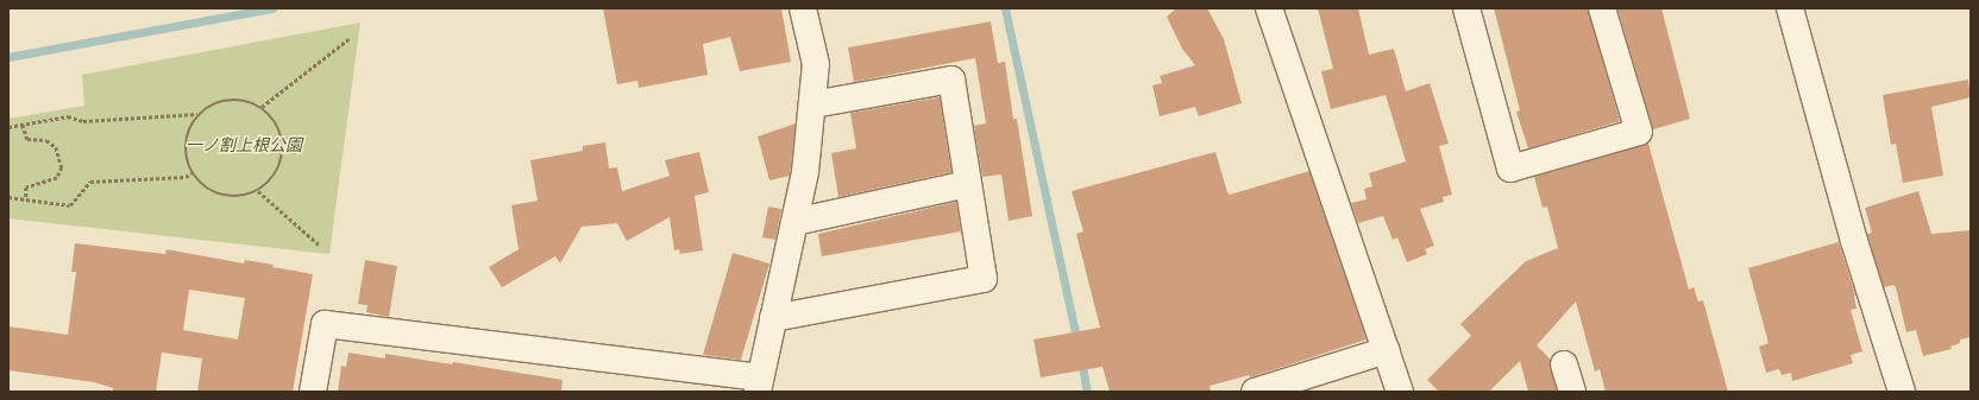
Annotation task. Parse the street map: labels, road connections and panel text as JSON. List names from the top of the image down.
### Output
{
  "parks": ["一ノ割上根公園"]
}
